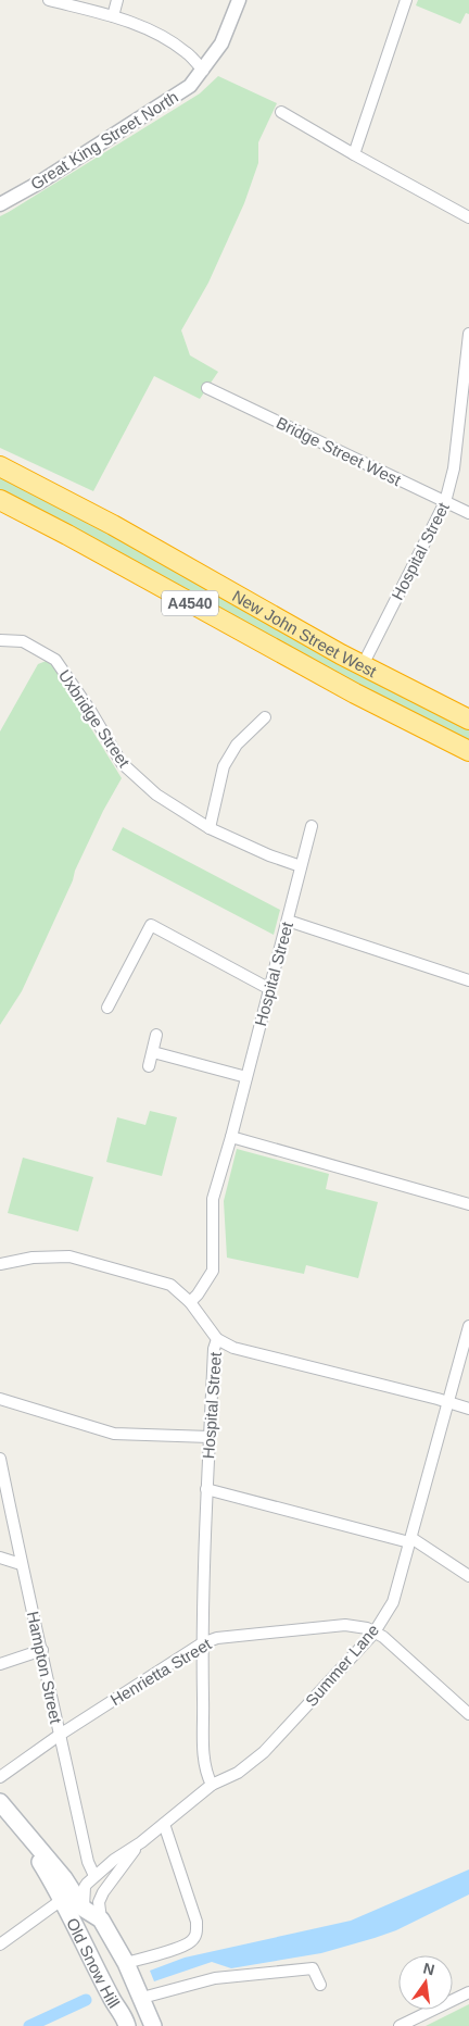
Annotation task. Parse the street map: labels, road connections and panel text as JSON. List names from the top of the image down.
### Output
{
  "streets": {
    "highway": ["A4540", "New John Street West"],
    "main road": ["Old Snow Hill"],
    "street": [
      "Great King Street North",
      "Bridge Street West",
      "Hospital Street",
      "Uxbridge Street",
      "Summer Lane",
      "Hampton Street",
      "Henrietta Street"
    ]
  },
  "crossings": [
    ["Bridge Street West", "Hospital Street"],
    ["Hospital Street", "New John Street West"],
    ["Hospital Street", "Uxbridge Street"],
    ["Hospital Street", "Summer Lane"],
    ["Hospital Street", "Henrietta Street"],
    ["Summer Lane", "Hampton Street"],
    ["Summer Lane", "Henrietta Street"],
    ["Summer Lane", "Old Snow Hill"],
    ["Hampton Street", "Henrietta Street"]
  ],
  "north": "top"
}
